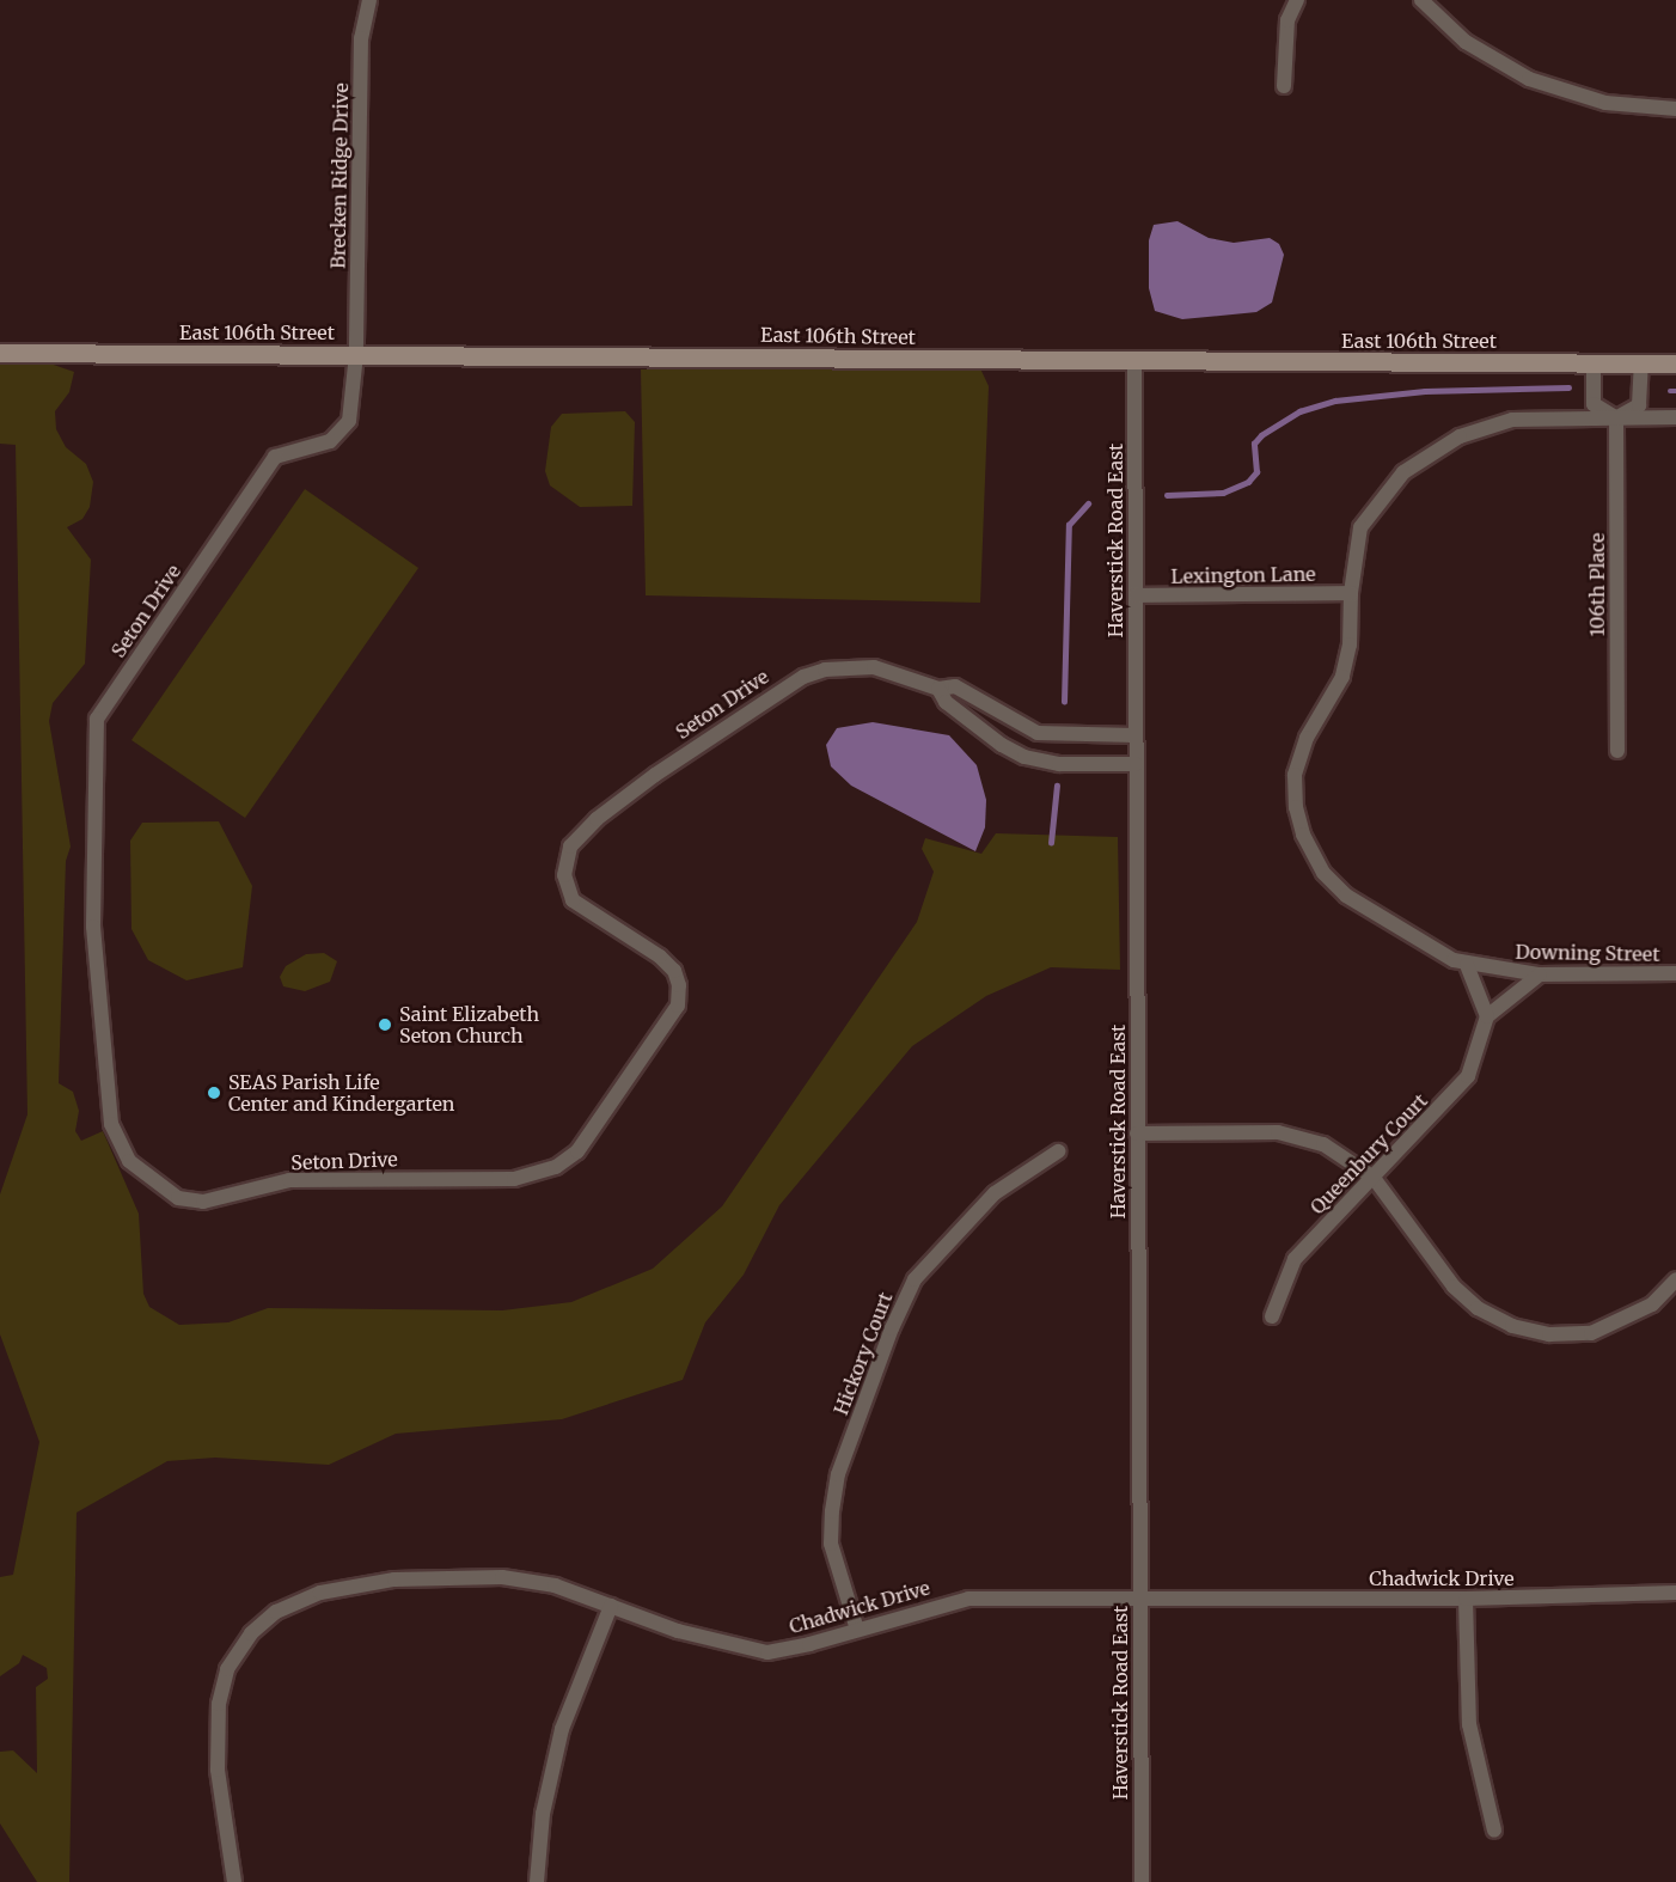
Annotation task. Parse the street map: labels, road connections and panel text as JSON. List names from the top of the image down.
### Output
{
  "streets": {
    "street": [
      "Brecken Ridge Drive",
      "East 106th Street",
      "Haverstick Road East",
      "Lexington Lane",
      "106th Place",
      "Seton Drive",
      "Downing Street",
      "Queenbury Court",
      "Hickory Court",
      "Chadwick Drive"
    ]
  },
  "crossings": [
    ["Brecken Ridge Drive", "East 106th Street"],
    ["Brecken Ridge Drive", "Seton Drive"],
    ["East 106th Street", "Haverstick Road East"],
    ["East 106th Street", "Seton Drive"],
    ["Haverstick Road East", "Lexington Lane"],
    ["Haverstick Road East", "Seton Drive"],
    ["Haverstick Road East", "Chadwick Drive"],
    ["Lexington Lane", "Downing Street"],
    ["106th Place", "Downing Street"],
    ["Hickory Court", "Chadwick Drive"]
  ],
  "places": ["Saint Elizabeth Seton Church", "SEAS Parish Life Center and Kindergarten"]
}
